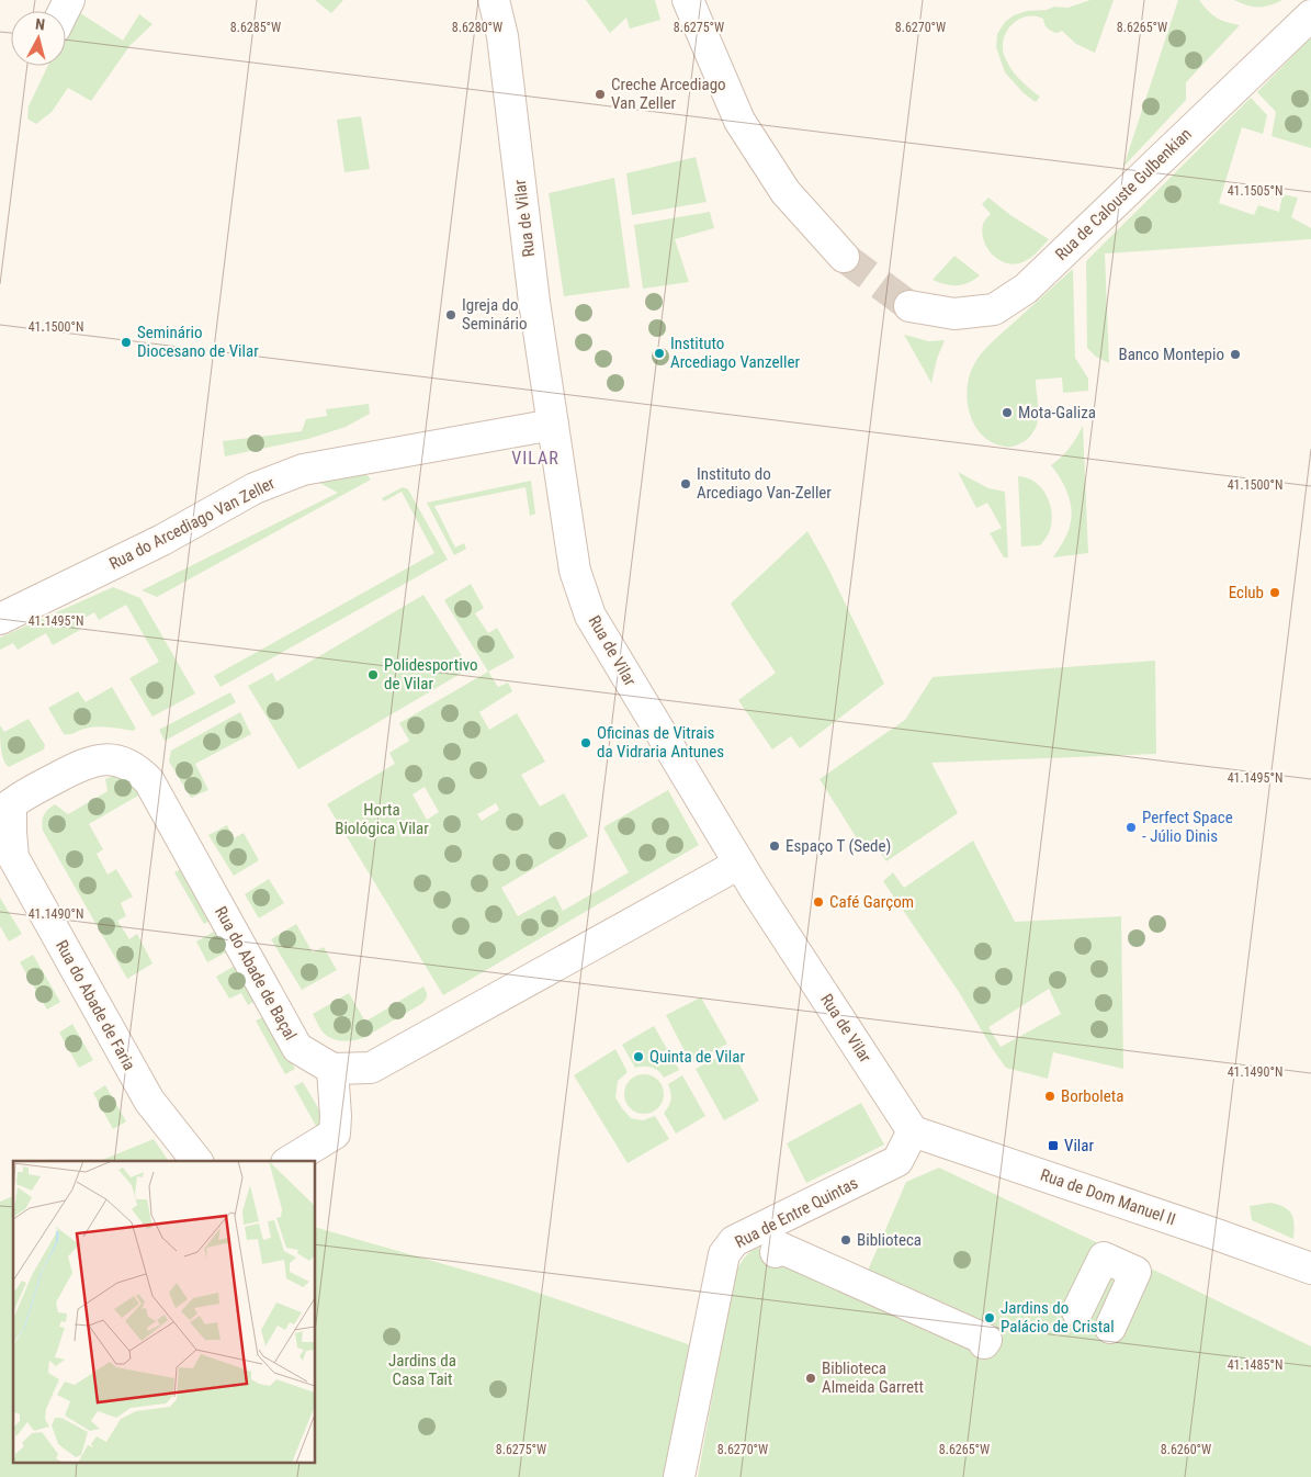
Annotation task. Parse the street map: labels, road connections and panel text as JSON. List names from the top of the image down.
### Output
{
  "streets": {
    "street": [
      "Rua de Calouste Gulbenkian",
      "Rua de Vilar",
      "Rua do Arcediago Van Zeller",
      "Rua do Abade de Baçal",
      "Rua do Abade de Faria",
      "Rua de Dom Manuel II",
      "Rua de Entre Quintas"
    ]
  },
  "crossings": [
    ["Rua de Vilar", "Rua do Arcediago Van Zeller"],
    ["Rua de Vilar", "Rua de Dom Manuel II"],
    ["Rua de Vilar", "Rua de Entre Quintas"],
    ["Rua do Abade de Baçal", "Rua do Abade de Faria"],
    ["Rua de Dom Manuel II", "Rua de Entre Quintas"]
  ],
  "districts": ["VILAR"],
  "parks": ["Horta Biológica Vilar", "Jardins da Casa Tait"],
  "places": {
    "other": [
      "Creche Arcediago Van Zeller",
      "Igreja do Seminário",
      "Seminário Diocesano de Vilar",
      "Instituto Arcediago Vanzeller",
      "Banco Montepio",
      "Mota-Galiza",
      "Instituto do Arcediago Van-Zeller",
      "Eclub",
      "Polidesportivo de Vilar",
      "Oficinas de Vitrais da Vidraria Antunes",
      "Perfect Space - Júlio Dinis",
      "Espaço T (Sede)",
      "Café Garçom",
      "Quinta de Vilar",
      "Borboleta",
      "Biblioteca",
      "Jardins do Palácio de Cristal",
      "Biblioteca Almeida Garrett"
    ],
    "transit": ["Vilar"]
  },
  "north": "top",
  "coordinates": [
    "8.6285°W",
    "8.6280°W",
    "8.6275°W",
    "8.6270°W",
    "8.6265°W",
    "41.1505°N",
    "41.1500°N",
    "41.1495°N",
    "41.1490°N",
    "41.1485°N",
    "8.6260°W"
  ]
}
